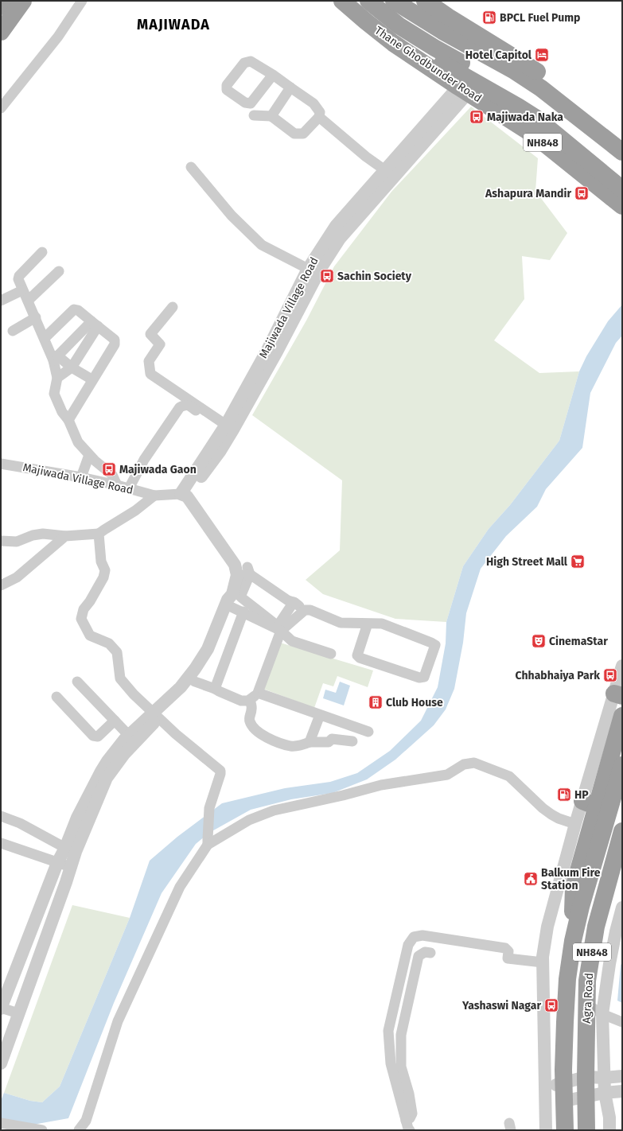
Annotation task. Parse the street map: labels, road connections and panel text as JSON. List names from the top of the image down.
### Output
{
  "streets": {
    "highway": ["Thane Ghodbunder Road", "NH848", "Agra Road"],
    "street": ["Majiwada Village Road"]
  },
  "crossings": [
    ["Thane Ghodbunder Road", "Majiwada Village Road"]
  ],
  "districts": ["MAJIWADA"],
  "places": {
    "fuel station": ["BPCL Fuel Pump", "HP"],
    "hotel": ["Hotel Capitol"],
    "bus stop": [
      "Majiwada Naka",
      "Ashapura Mandir",
      "Sachin Society",
      "Majiwada Gaon",
      "Chhabhaiya Park",
      "Yashaswi Nagar"
    ],
    "supermarket": ["High Street Mall"],
    "theatre": ["CinemaStar"],
    "building": ["Club House"],
    "public building": ["Balkum Fire Station"]
  }
}
